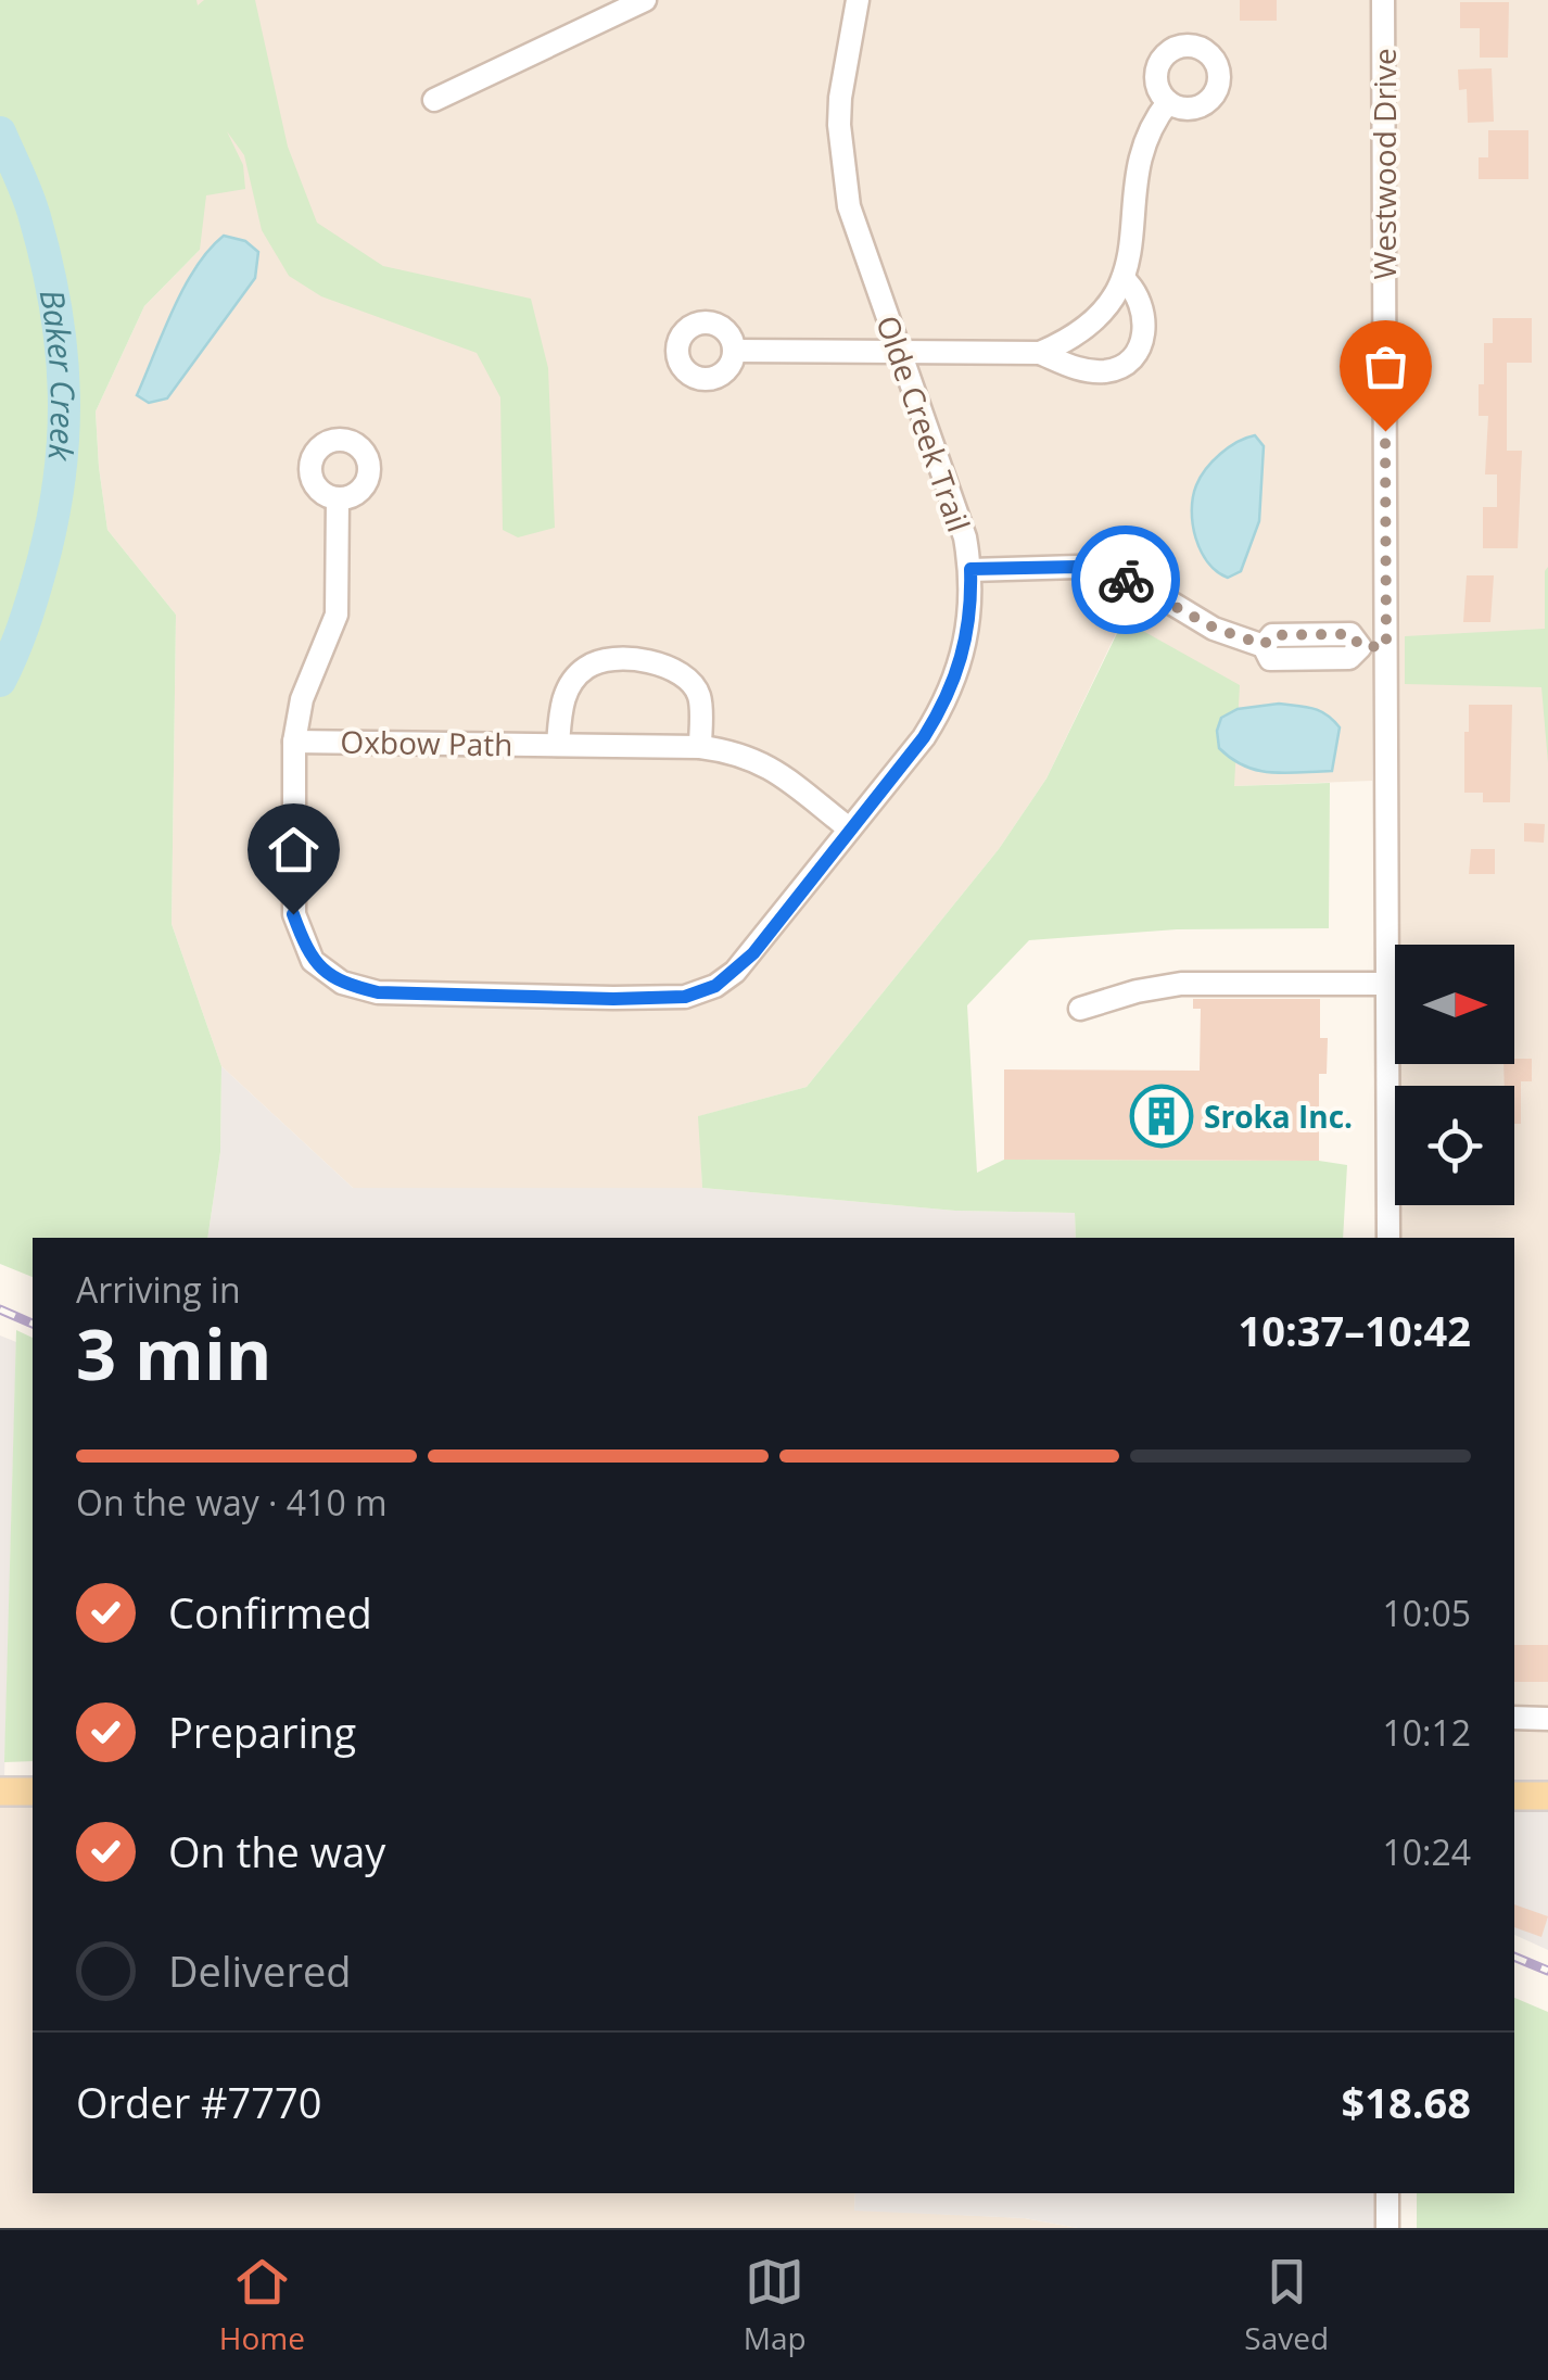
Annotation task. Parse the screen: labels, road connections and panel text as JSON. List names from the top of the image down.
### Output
{
  "streets": {
    "street": ["Westwood Drive", "Olde Creek Trail", "Oxbow Path"]
  },
  "crossings": [
    ["Olde Creek Trail", "Oxbow Path"]
  ],
  "water": ["Baker Creek"],
  "places": {
    "building": ["Sroka Inc."]
  },
  "north": "right",
  "page": {
    "heading": ["3 min", "Arriving in", "10:37–10:42"],
    "panel": ["Order #7770", "$18.68"],
    "bar": "On the way · 410 m",
    "list": [
      ["Confirmed", "10:05"],
      ["Preparing", "10:12"],
      ["On the way", "10:24"],
      "Delivered"
    ],
    "tabs": ["Home", "Map", "Saved"]
  }
}
